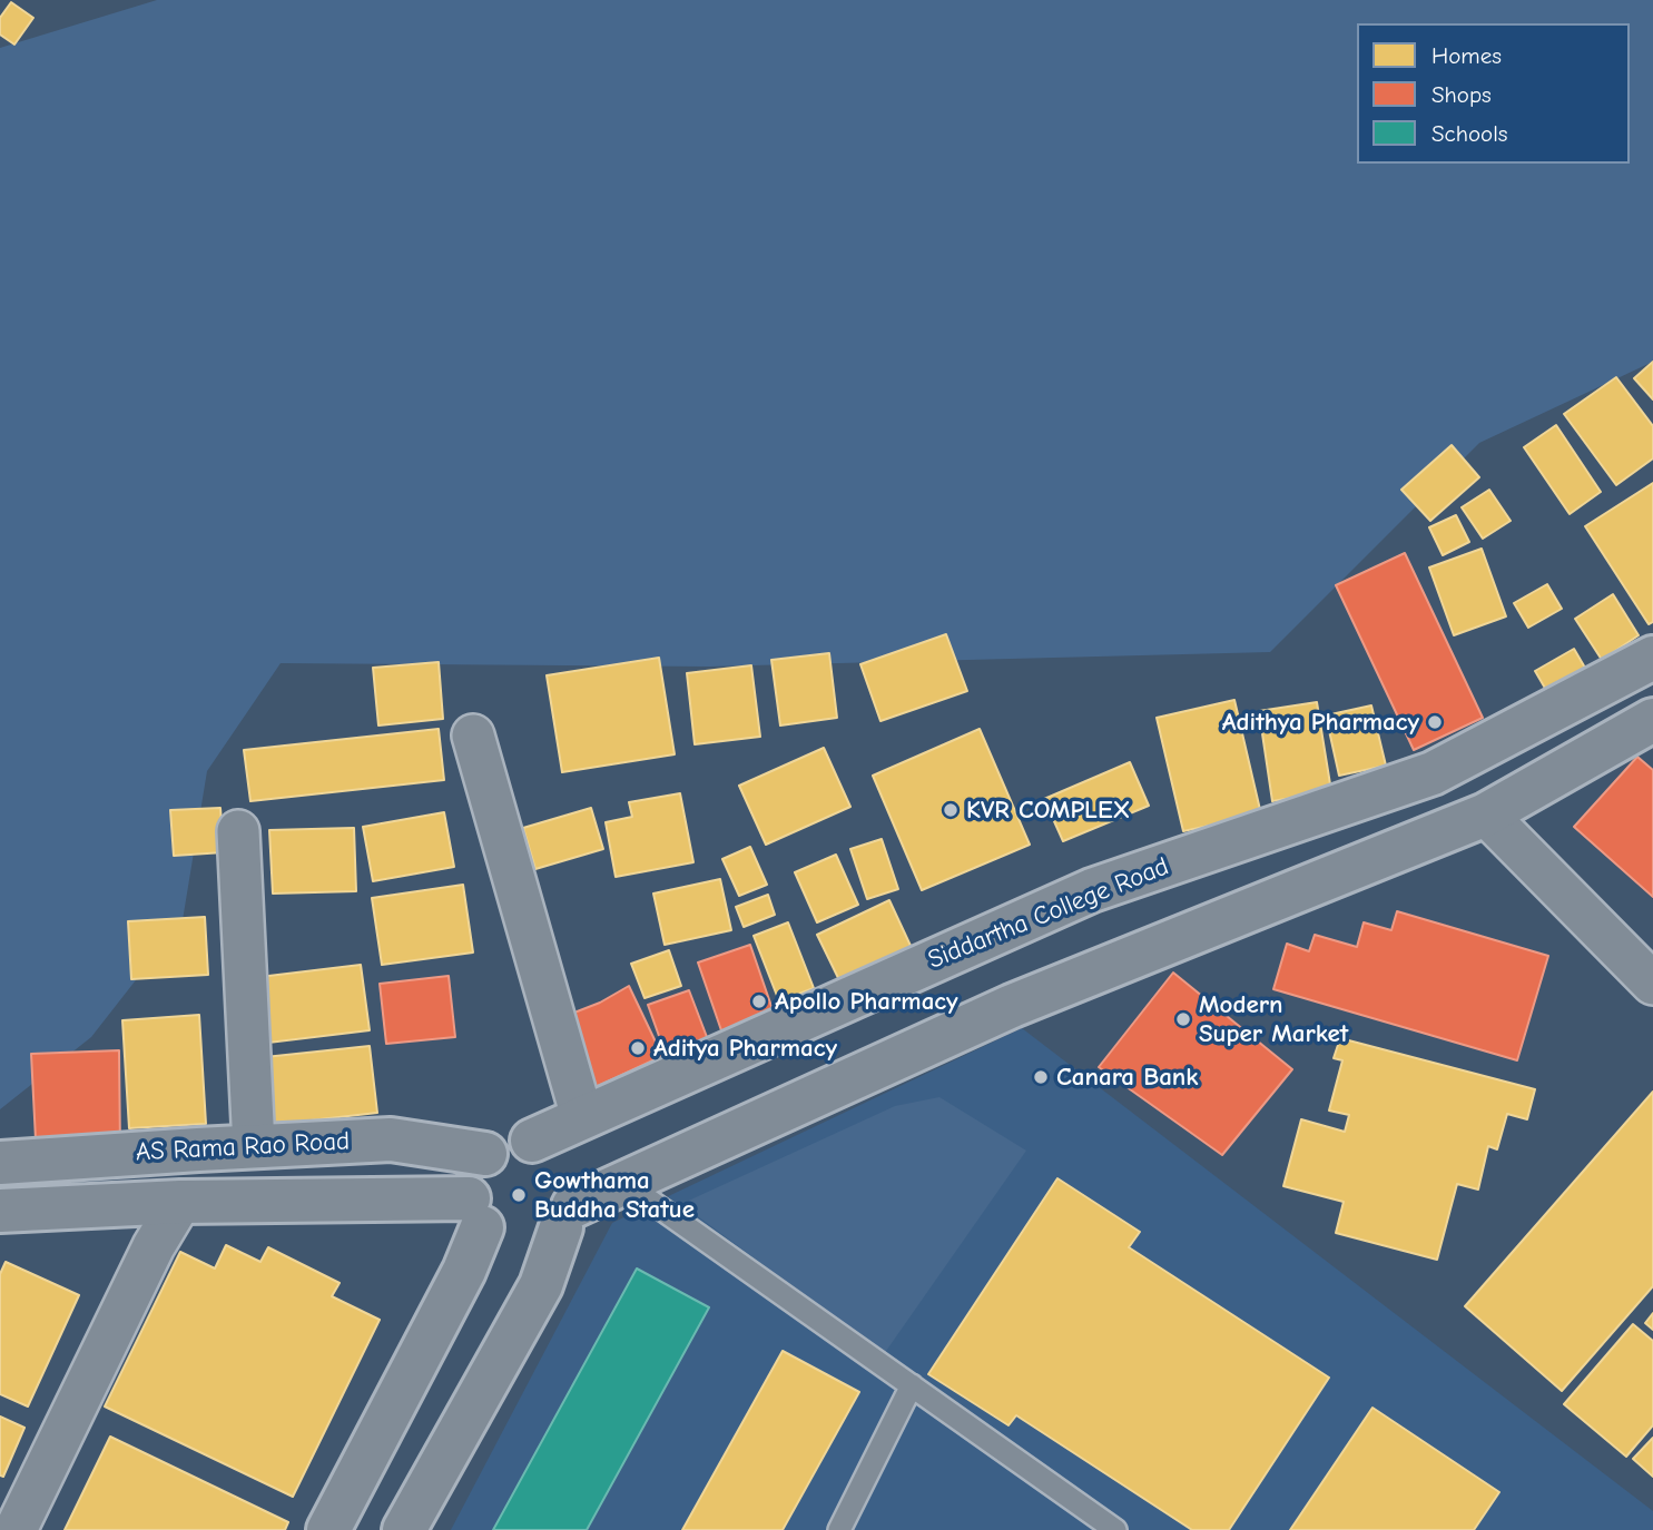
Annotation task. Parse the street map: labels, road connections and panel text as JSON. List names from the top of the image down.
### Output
{
  "streets": {
    "street": ["Siddartha College Road", "AS Rama Rao Road"]
  },
  "crossings": [
    ["Siddartha College Road", "AS Rama Rao Road"]
  ],
  "places": [
    "Adithya Pharmacy",
    "KVR COMPLEX",
    "Apollo Pharmacy",
    "Modern Super Market",
    "Aditya Pharmacy",
    "Canara Bank",
    "Gowthama Buddha Statue"
  ],
  "legend": ["Homes", "Shops", "Schools"]
}
